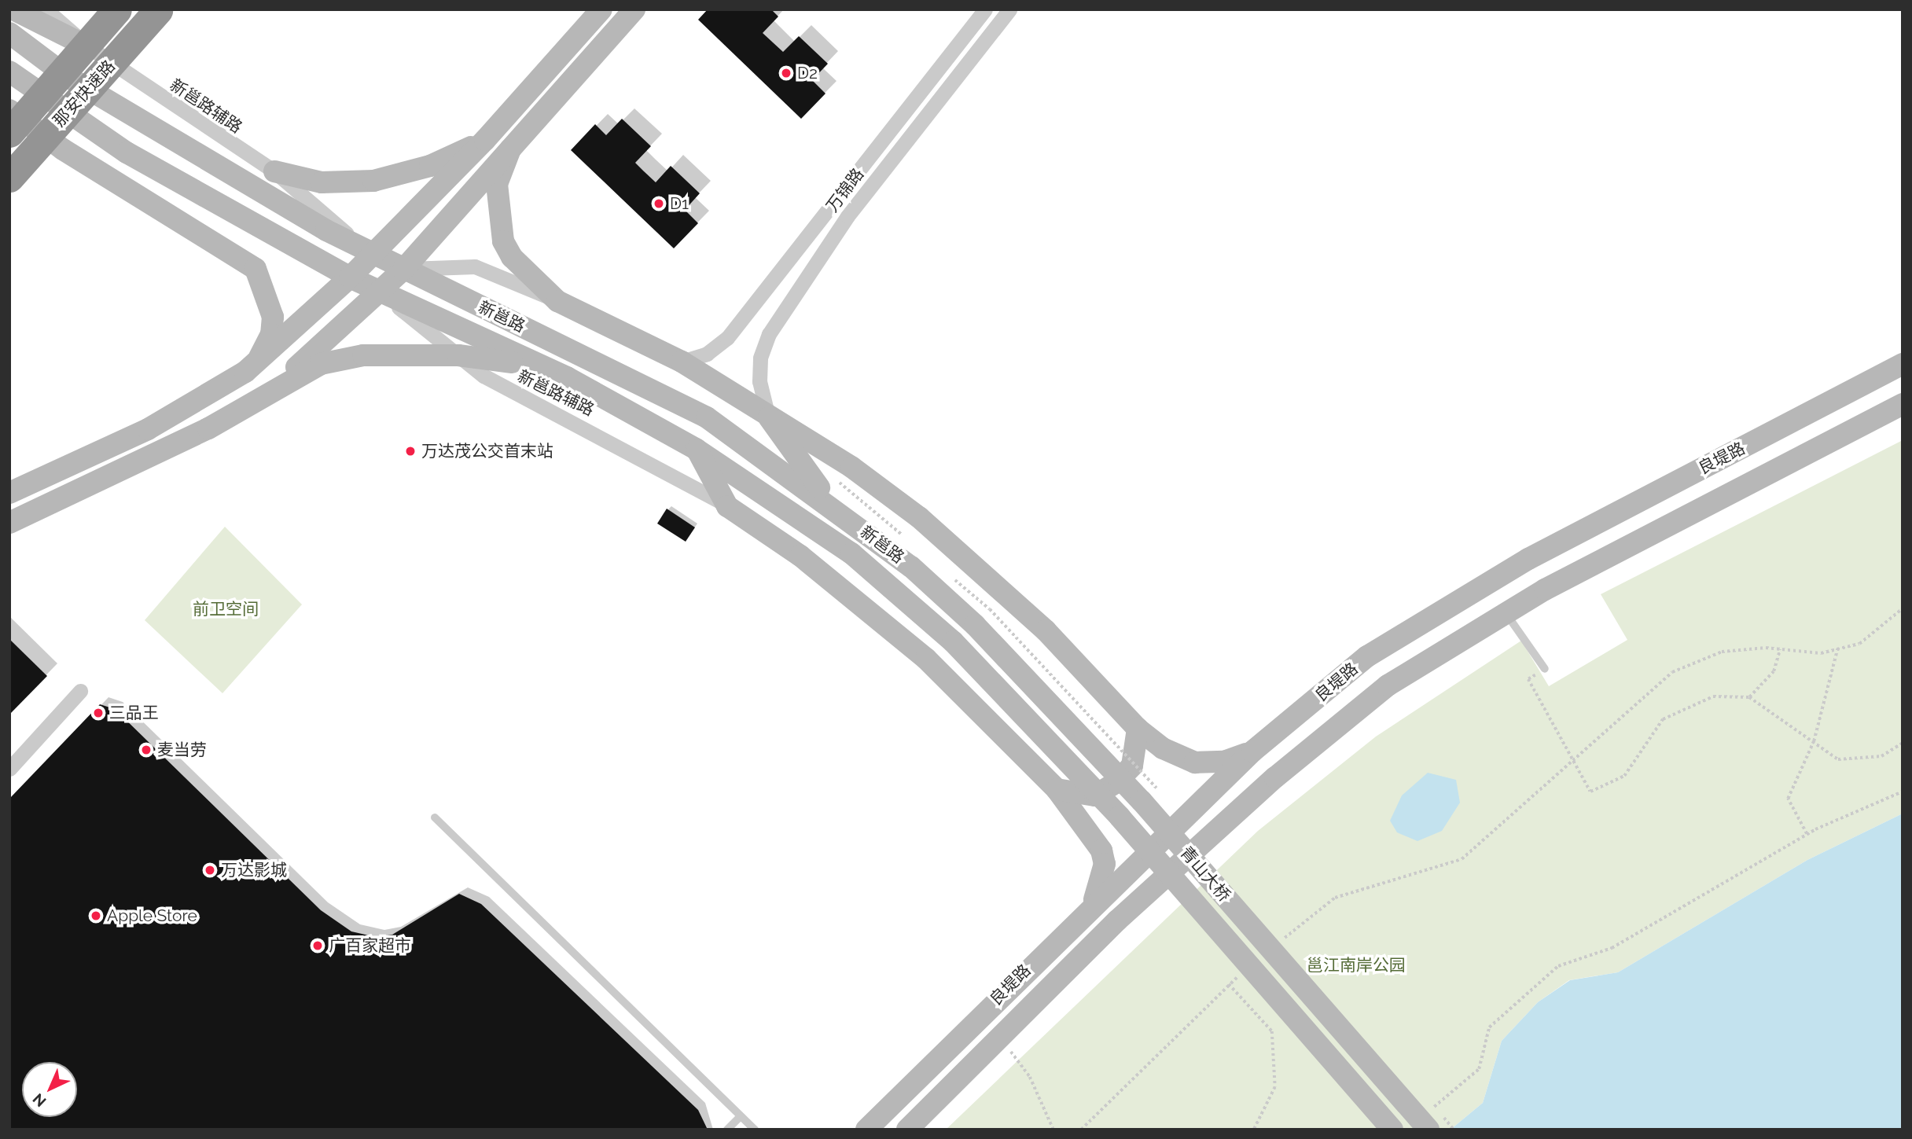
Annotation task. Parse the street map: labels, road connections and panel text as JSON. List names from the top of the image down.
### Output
{
  "streets": {
    "highway": ["那安快速路"],
    "main road": ["新邕路", "良堤路", "青山大桥"],
    "street": ["新邕路辅路", "万锦路"]
  },
  "crossings": [
    ["新邕路辅路", "新邕路"],
    ["新邕路", "青山大桥"]
  ],
  "parks": ["前卫空间", "邕江南岸公园"],
  "places": [
    "D2",
    "D1",
    "万达茂公交首末站",
    "三品王",
    "麦当劳",
    "万达影城",
    "Apple Store",
    "广百家超市"
  ],
  "north": "bottom left"
}
